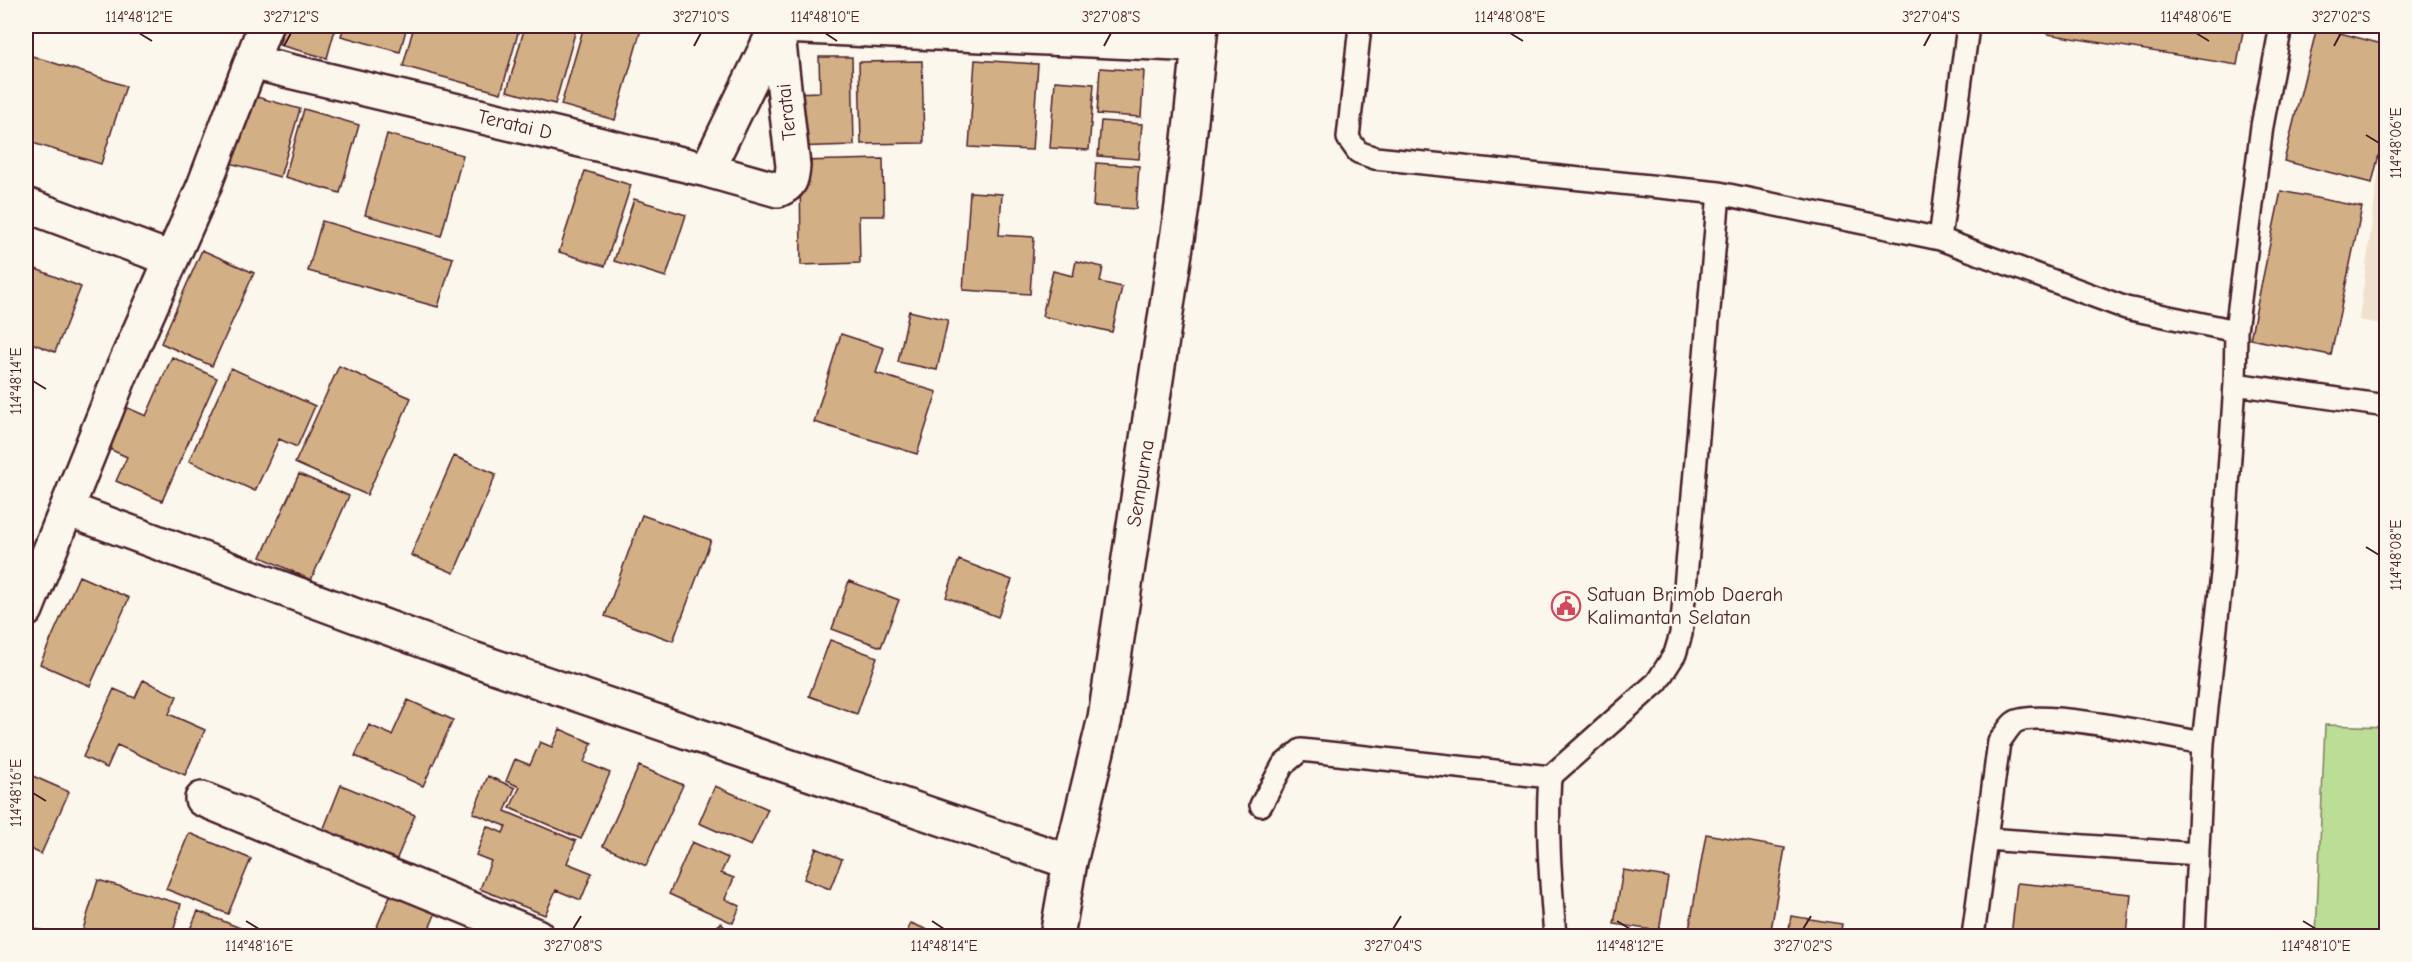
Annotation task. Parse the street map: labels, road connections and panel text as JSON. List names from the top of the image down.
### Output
{
  "streets": {
    "street": ["Teratai", "Teratai D", "Sempurna"]
  },
  "crossings": [
    ["Teratai", "Teratai D"]
  ],
  "places": {
    "public building": ["Satuan Brimob Daerah Kalimantan Selatan"]
  },
  "coordinates": [
    "114°48'12\"E",
    "3°27'12\"S",
    "3°27'10\"S",
    "114°48'10\"E",
    "3°27'08\"S",
    "114°48'08\"E",
    "3°27'04\"S",
    "114°48'06\"E",
    "3°27'02\"S",
    "114°48'14\"E",
    "114°48'16\"E"
  ]
}
